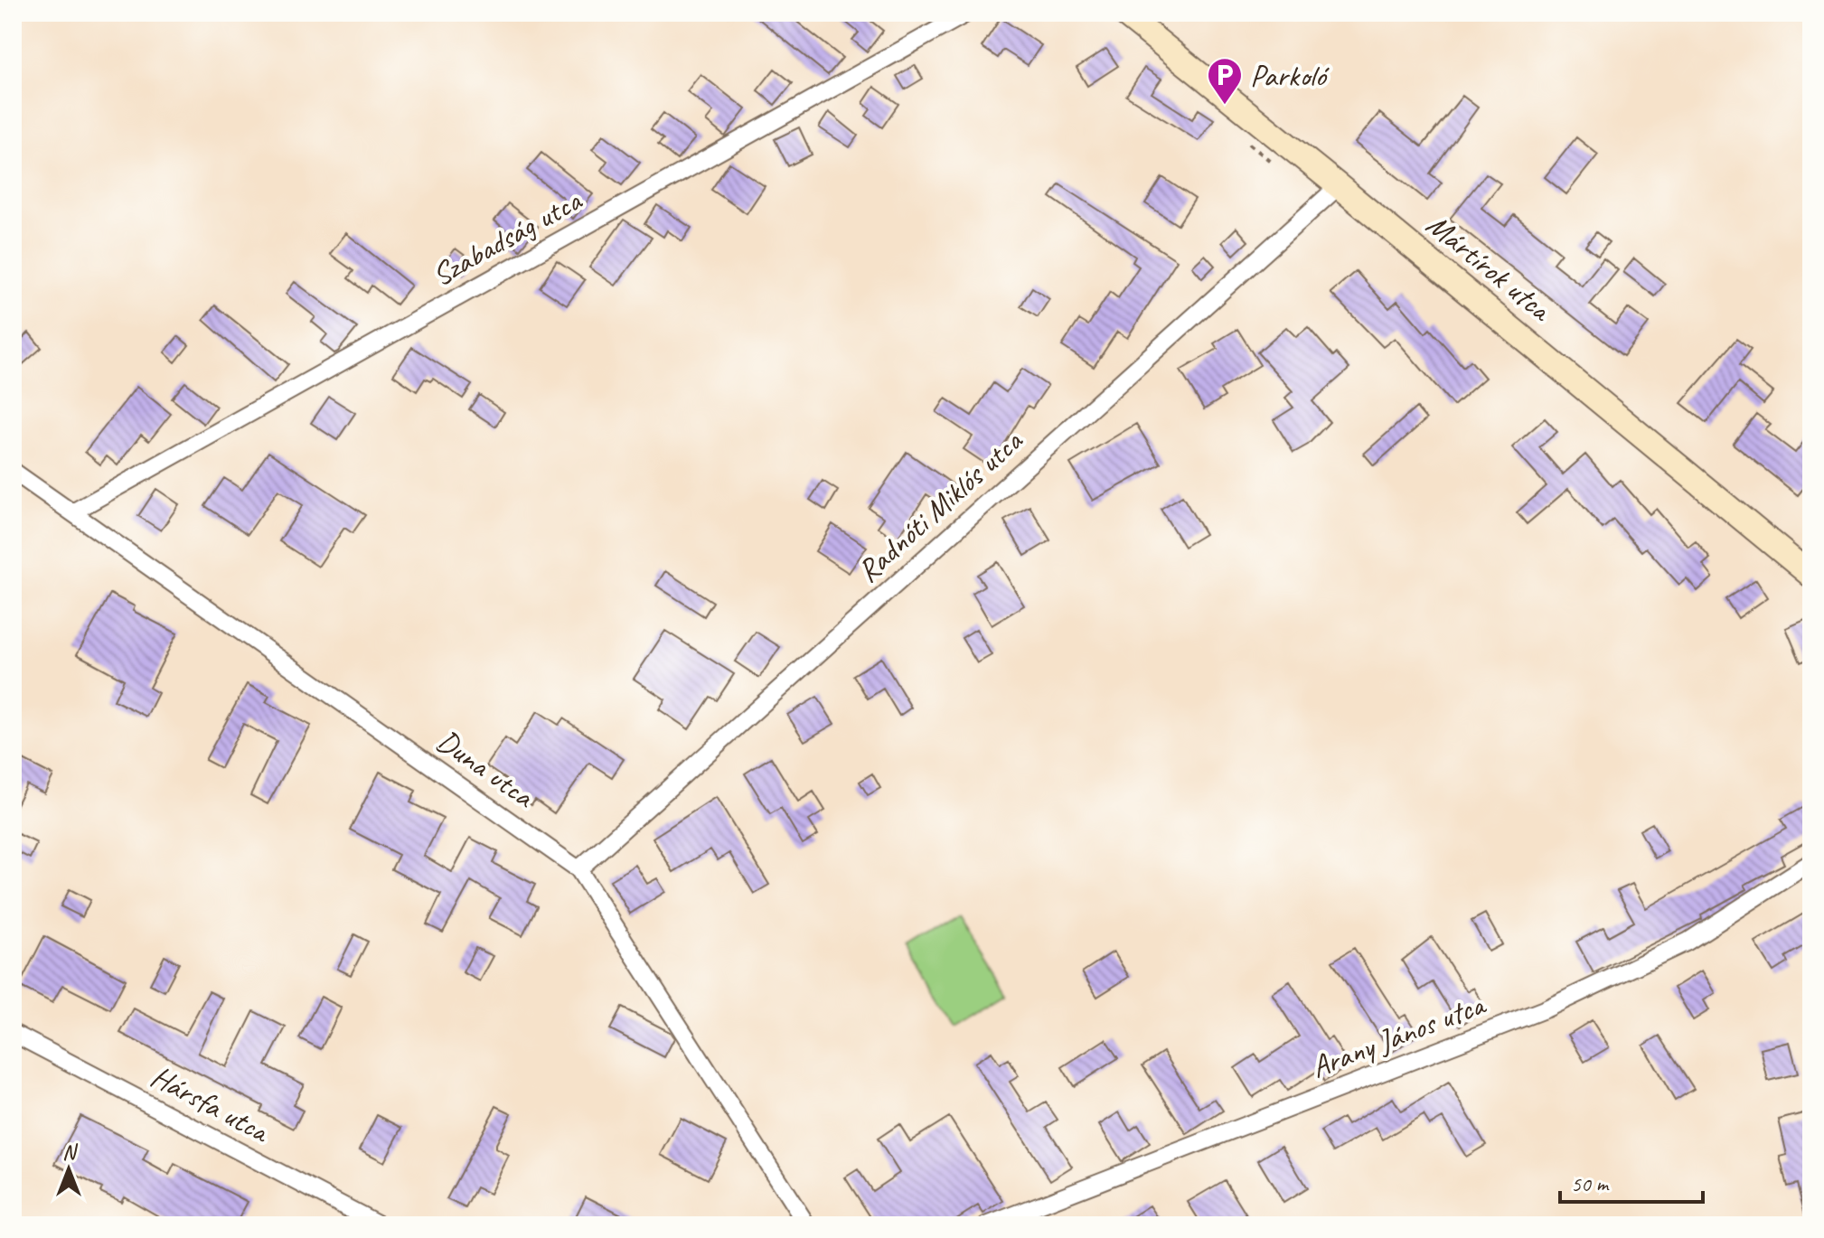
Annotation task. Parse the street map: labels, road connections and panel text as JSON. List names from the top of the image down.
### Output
{
  "streets": {
    "main road": ["Mártírok utca"],
    "street": [
      "Szabadság utca",
      "Radnóti Miklós utca",
      "Duna utca",
      "Arany János utca",
      "Hársfa utca"
    ]
  },
  "crossings": [
    ["Szabadság utca", "Duna utca"],
    ["Mártírok utca", "Radnóti Miklós utca"],
    ["Radnóti Miklós utca", "Duna utca"]
  ],
  "places": {
    "parking": ["Parkoló"]
  },
  "scale_bar": "50 m",
  "north": "top"
}
